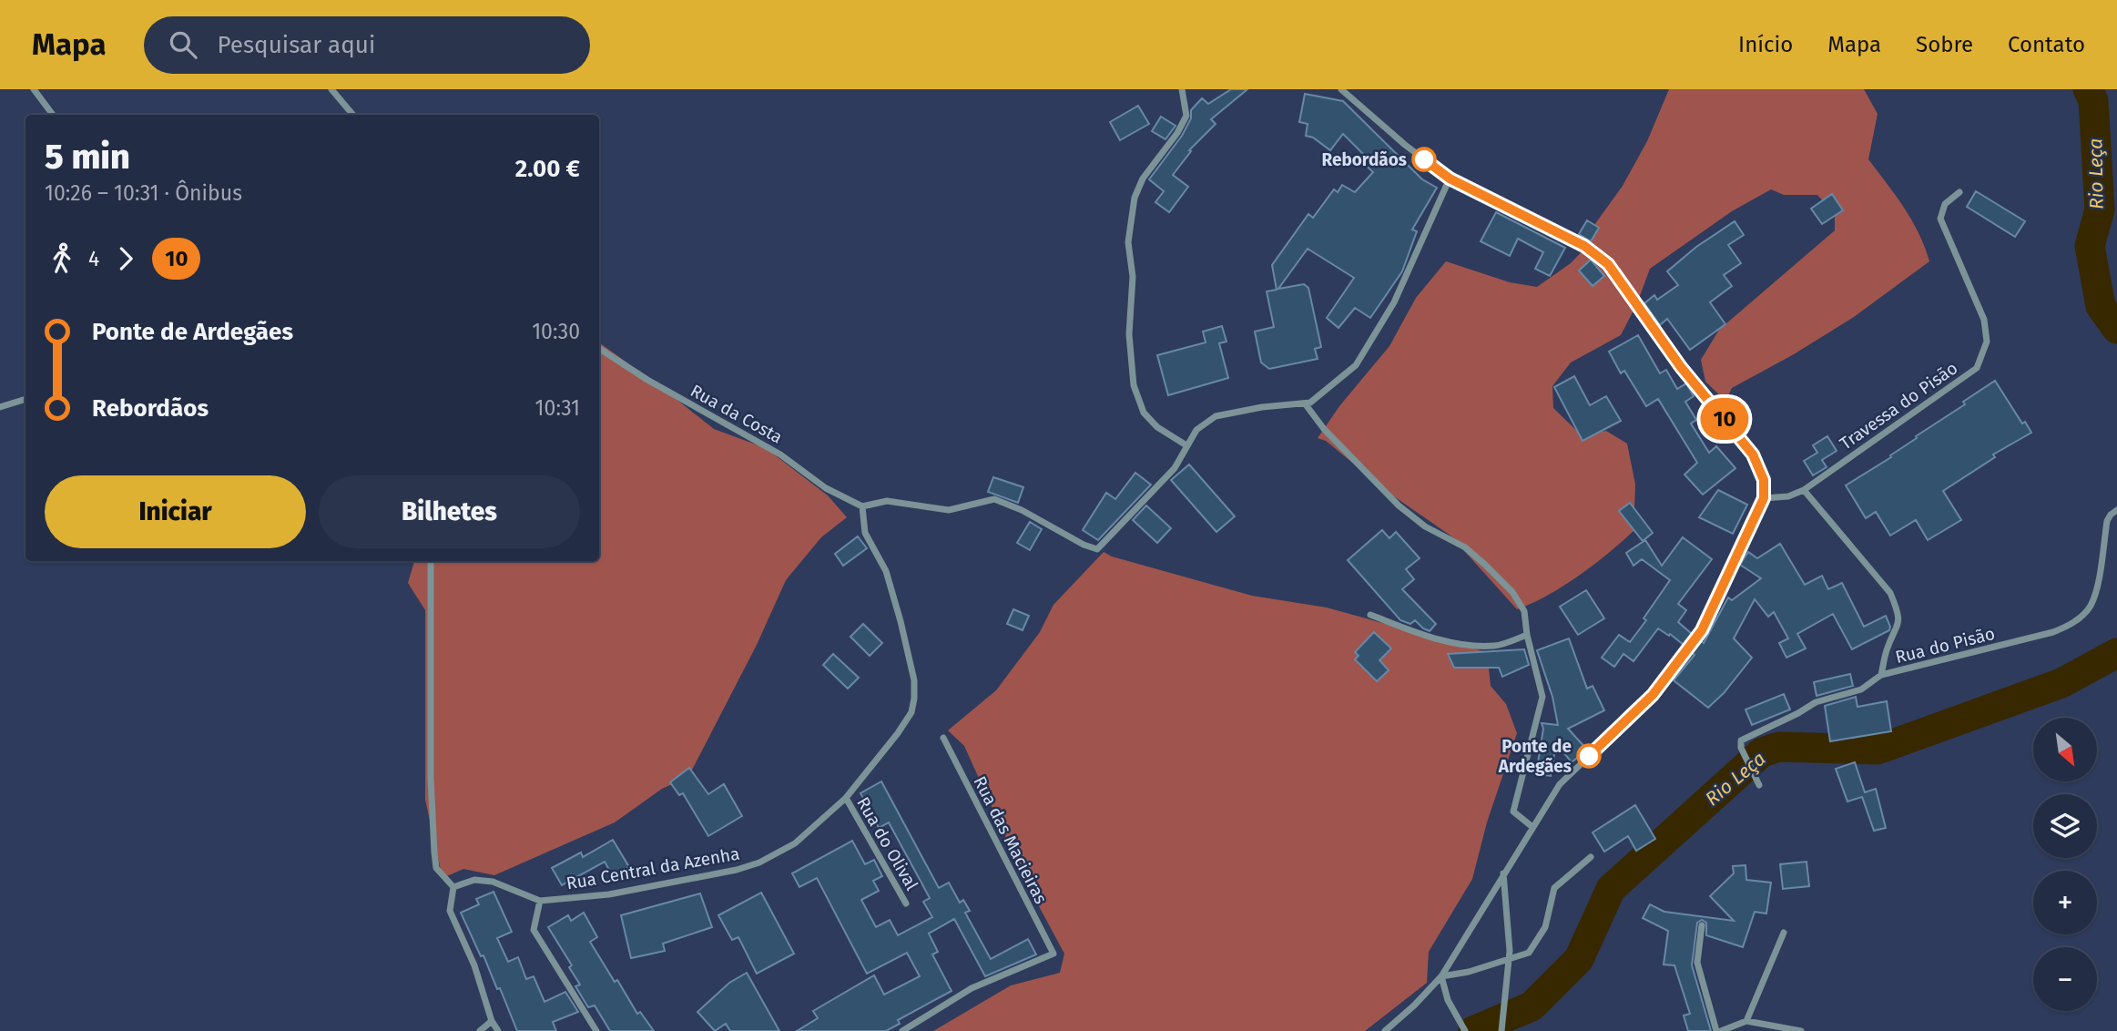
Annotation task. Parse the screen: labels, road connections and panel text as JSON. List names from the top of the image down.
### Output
{
  "streets": {
    "street": [
      "Travessa do Pisão",
      "Rua da Costa",
      "Rua do Pisão",
      "Rua das Macieiras",
      "Rua do Olival",
      "Rua Central da Azenha"
    ]
  },
  "crossings": [
    ["Travessa do Pisão", "Rua do Pisão"],
    ["Rua da Costa", "Rua Central da Azenha"],
    ["Rua do Olival", "Rua Central da Azenha"]
  ],
  "water": ["Rio Leça"],
  "places": ["Rebordãos", "Ponte de Ardegães"],
  "lines": ["bus line 10"],
  "north": "bottom right",
  "page": {
    "header": "Mapa",
    "search": "Pesquisar aqui",
    "nav": [
      "Início",
      "Mapa",
      "Sobre",
      "Contato"
    ],
    "on_map": "10",
    "heading": ["5 min", "10:26 – 10:31 · Ônibus", "2.00 €"],
    "legs": ["4", "10"],
    "list": [
      {
        "name": "Ponte de Ardegães",
        "value": "10:30"
      },
      {
        "name": "Rebordãos",
        "value": "10:31"
      }
    ],
    "buttons": ["Iniciar", "Bilhetes"],
    "map_buttons": ["+", "−"]
  }
}
